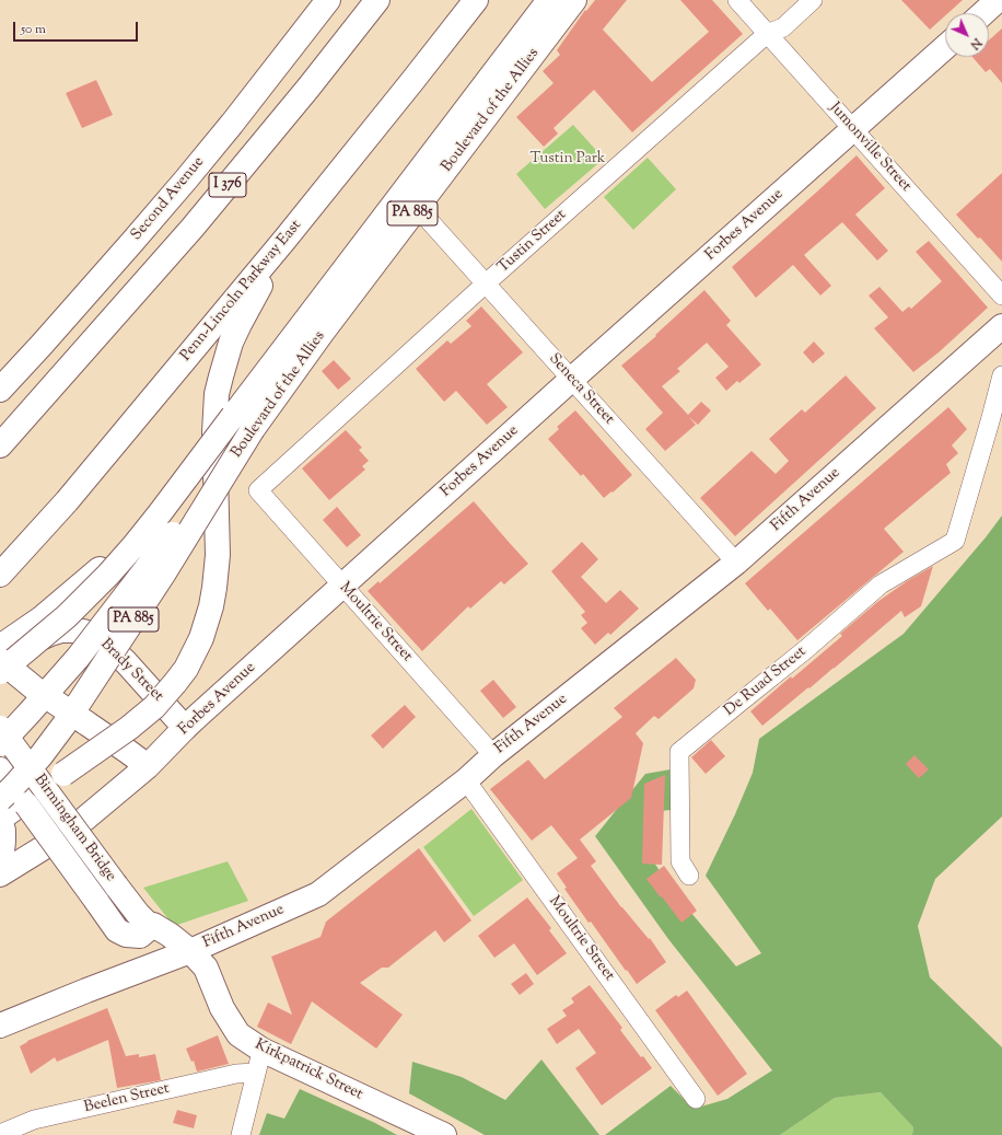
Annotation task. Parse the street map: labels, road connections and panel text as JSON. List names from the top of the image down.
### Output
{
  "streets": {
    "main road": [
      "Boulevard of the Allies",
      "I 376",
      "Second Avenue",
      "PA 885",
      "Forbes Avenue",
      "Penn-Lincoln Parkway East",
      "Fifth Avenue",
      "Brady Street",
      "Birmingham Bridge",
      "Kirkpatrick Street"
    ],
    "street": [
      "Jumonville Street",
      "Tustin Street",
      "Seneca Street",
      "Moultrie Street",
      "De Ruad Street",
      "Beelen Street"
    ]
  },
  "crossings": [
    ["Jumonville Street", "Forbes Avenue"],
    ["Jumonville Street", "Tustin Street"],
    ["Forbes Avenue", "Seneca Street"],
    ["Forbes Avenue", "Moultrie Street"],
    ["Forbes Avenue", "Brady Street"],
    ["Tustin Street", "Seneca Street"],
    ["Tustin Street", "Moultrie Street"],
    ["Seneca Street", "Fifth Avenue"],
    ["Fifth Avenue", "Moultrie Street"],
    ["Fifth Avenue", "Birmingham Bridge"],
    ["Fifth Avenue", "Kirkpatrick Street"],
    ["Birmingham Bridge", "Kirkpatrick Street"]
  ],
  "parks": ["Tustin Park"],
  "scale_bar": "50 m",
  "north": "bottom right"
}
